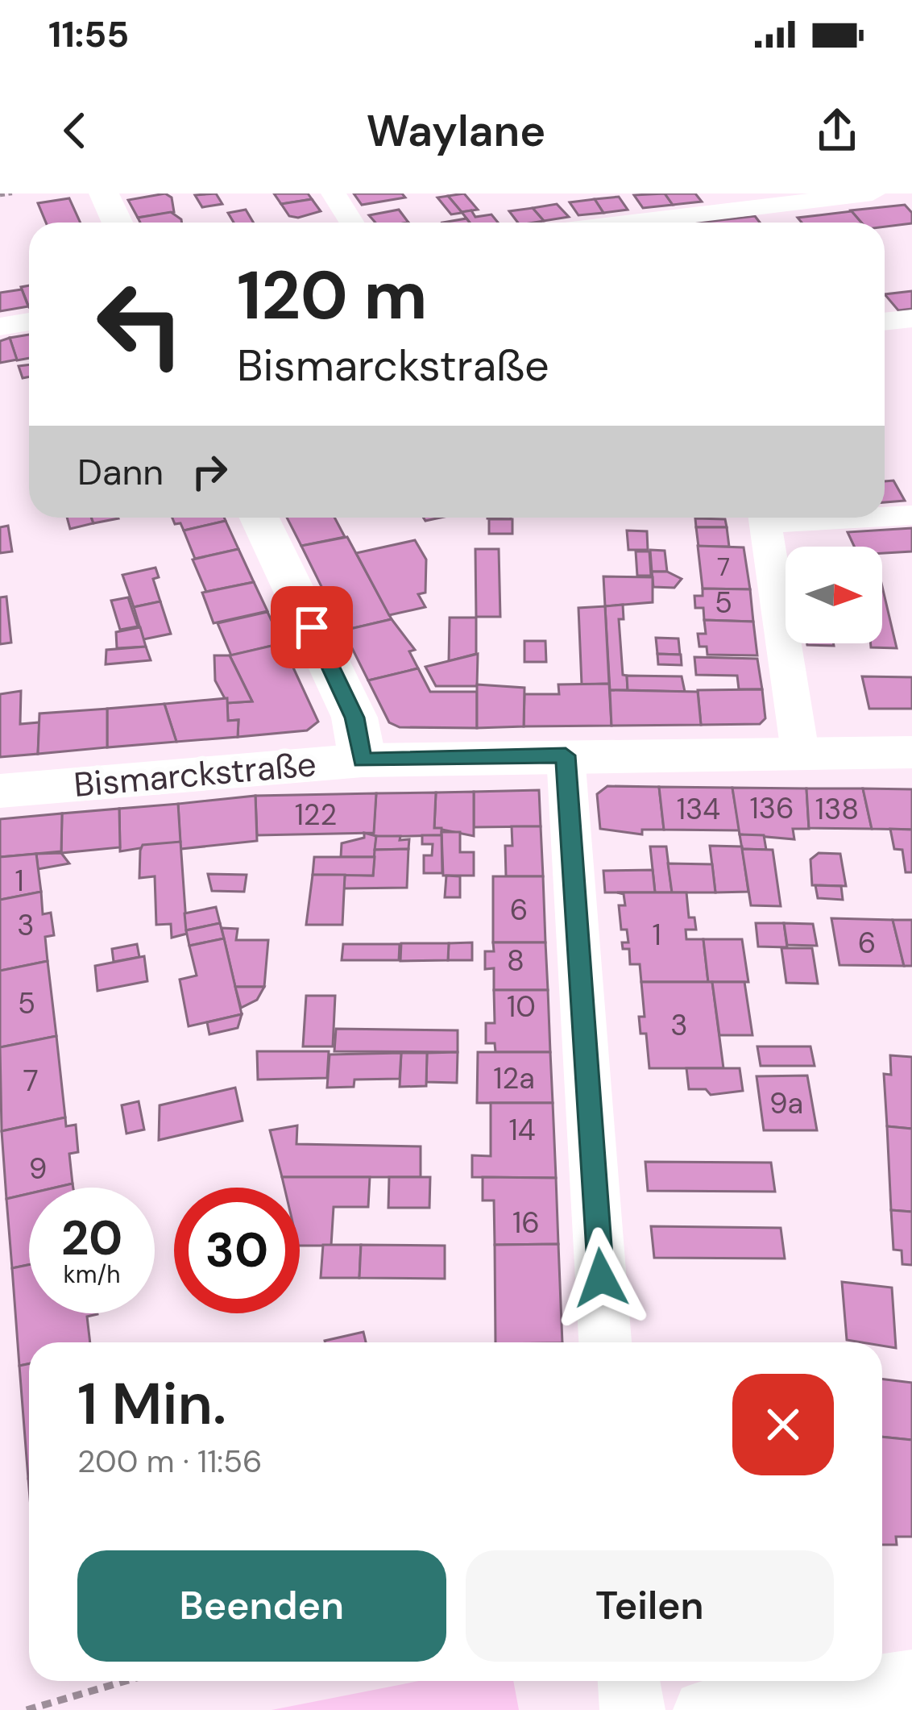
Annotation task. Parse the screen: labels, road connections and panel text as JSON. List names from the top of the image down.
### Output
{
  "streets": {
    "main road": ["Bismarckstraße"]
  },
  "house_numbers": [
    "7",
    "5",
    "136",
    "134",
    "138",
    "122",
    "1",
    "6",
    "3",
    "1",
    "6",
    "8",
    "5",
    "10",
    "3",
    "12a",
    "7",
    "9a",
    "14",
    "9",
    "16"
  ],
  "north": "right",
  "page": {
    "status": "11:55",
    "header": "Waylane",
    "turn": ["120 m", "Bismarckstraße"],
    "then": "Dann",
    "speed": "20 km/h",
    "limit": "30",
    "heading": ["1 Min.", "200 m · 11:56"],
    "buttons": ["Beenden", "Teilen"]
  }
}
